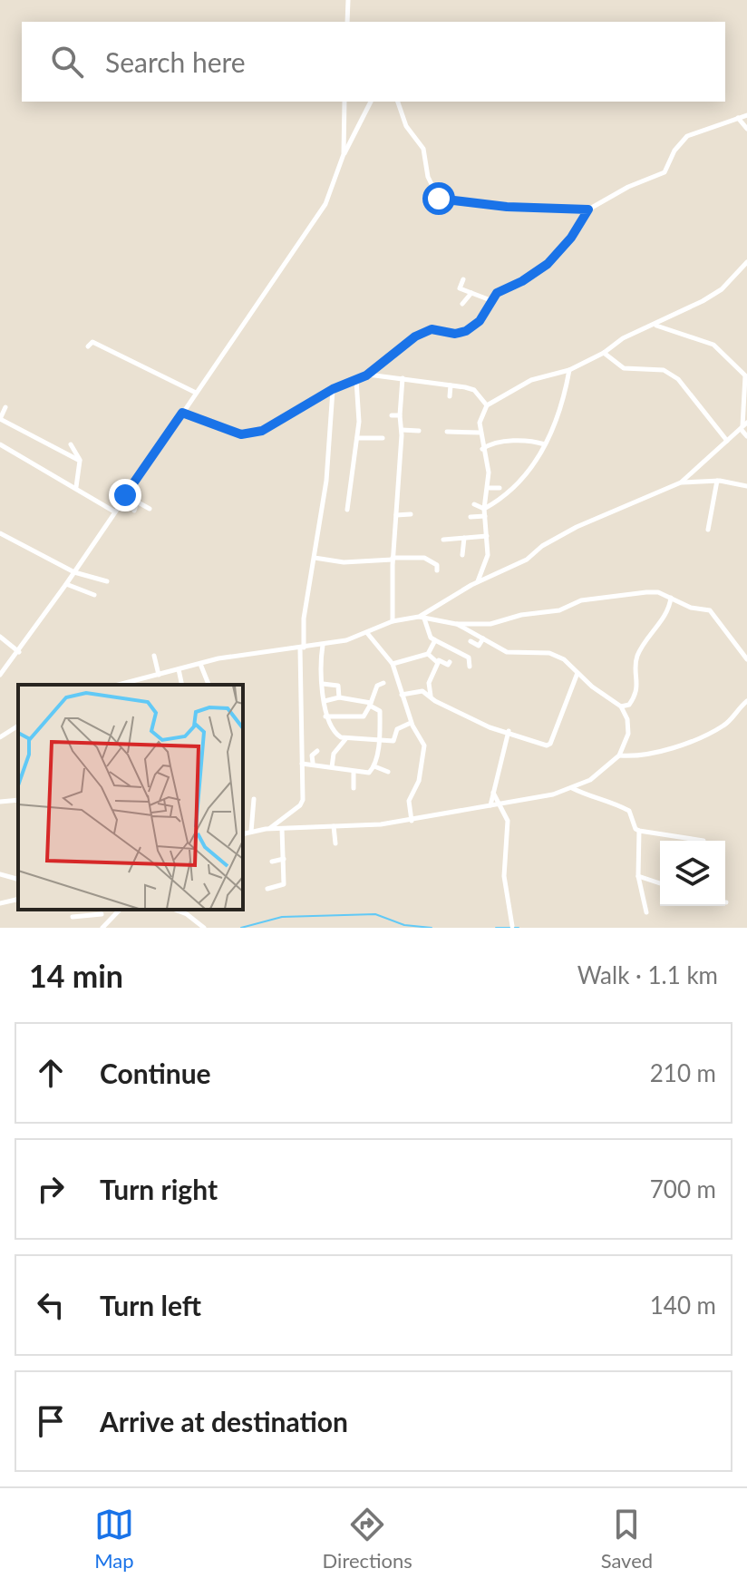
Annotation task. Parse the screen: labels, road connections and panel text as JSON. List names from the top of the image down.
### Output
{
  "page": {
    "search": "Search here",
    "heading": ["14 min", "Walk · 1.1 km"],
    "list": [
      ["Continue", "210 m"],
      ["Turn right", "700 m"],
      ["Turn left", "140 m"],
      "Arrive at destination"
    ],
    "nav": ["Map", "Directions", "Saved"]
  }
}
